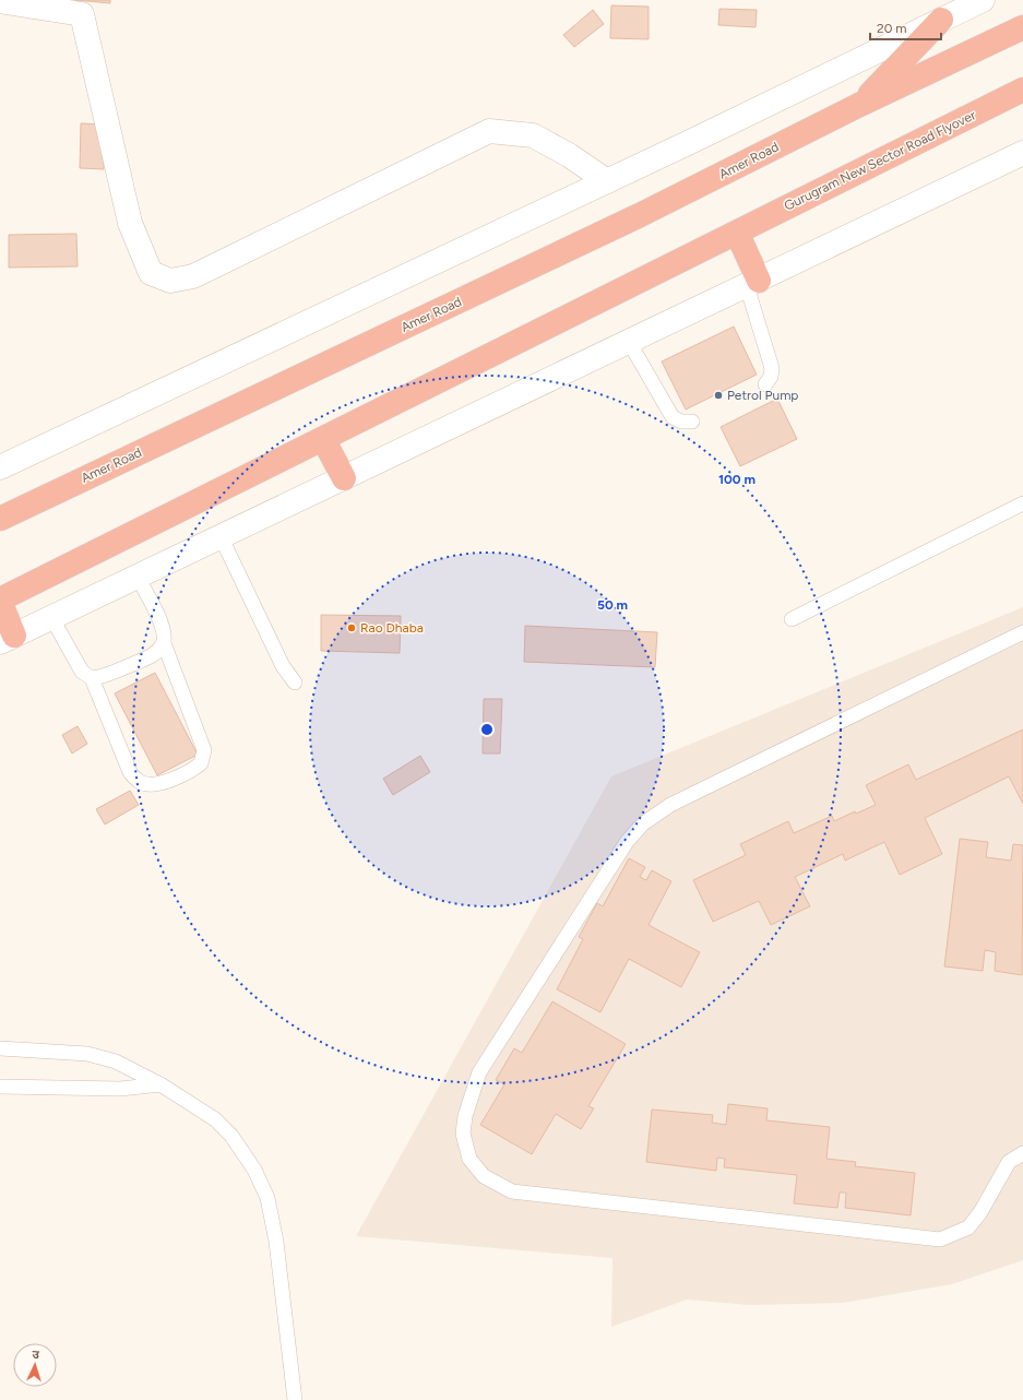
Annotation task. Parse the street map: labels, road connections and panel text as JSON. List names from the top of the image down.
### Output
{
  "streets": {
    "highway": ["Amer Road", "Gurugram New Sector Road Flyover"]
  },
  "places": ["Petrol Pump", "Rao Dhaba"],
  "scale_bar": "20 m",
  "north": "top",
  "rings": ["100 m", "50 m"]
}
